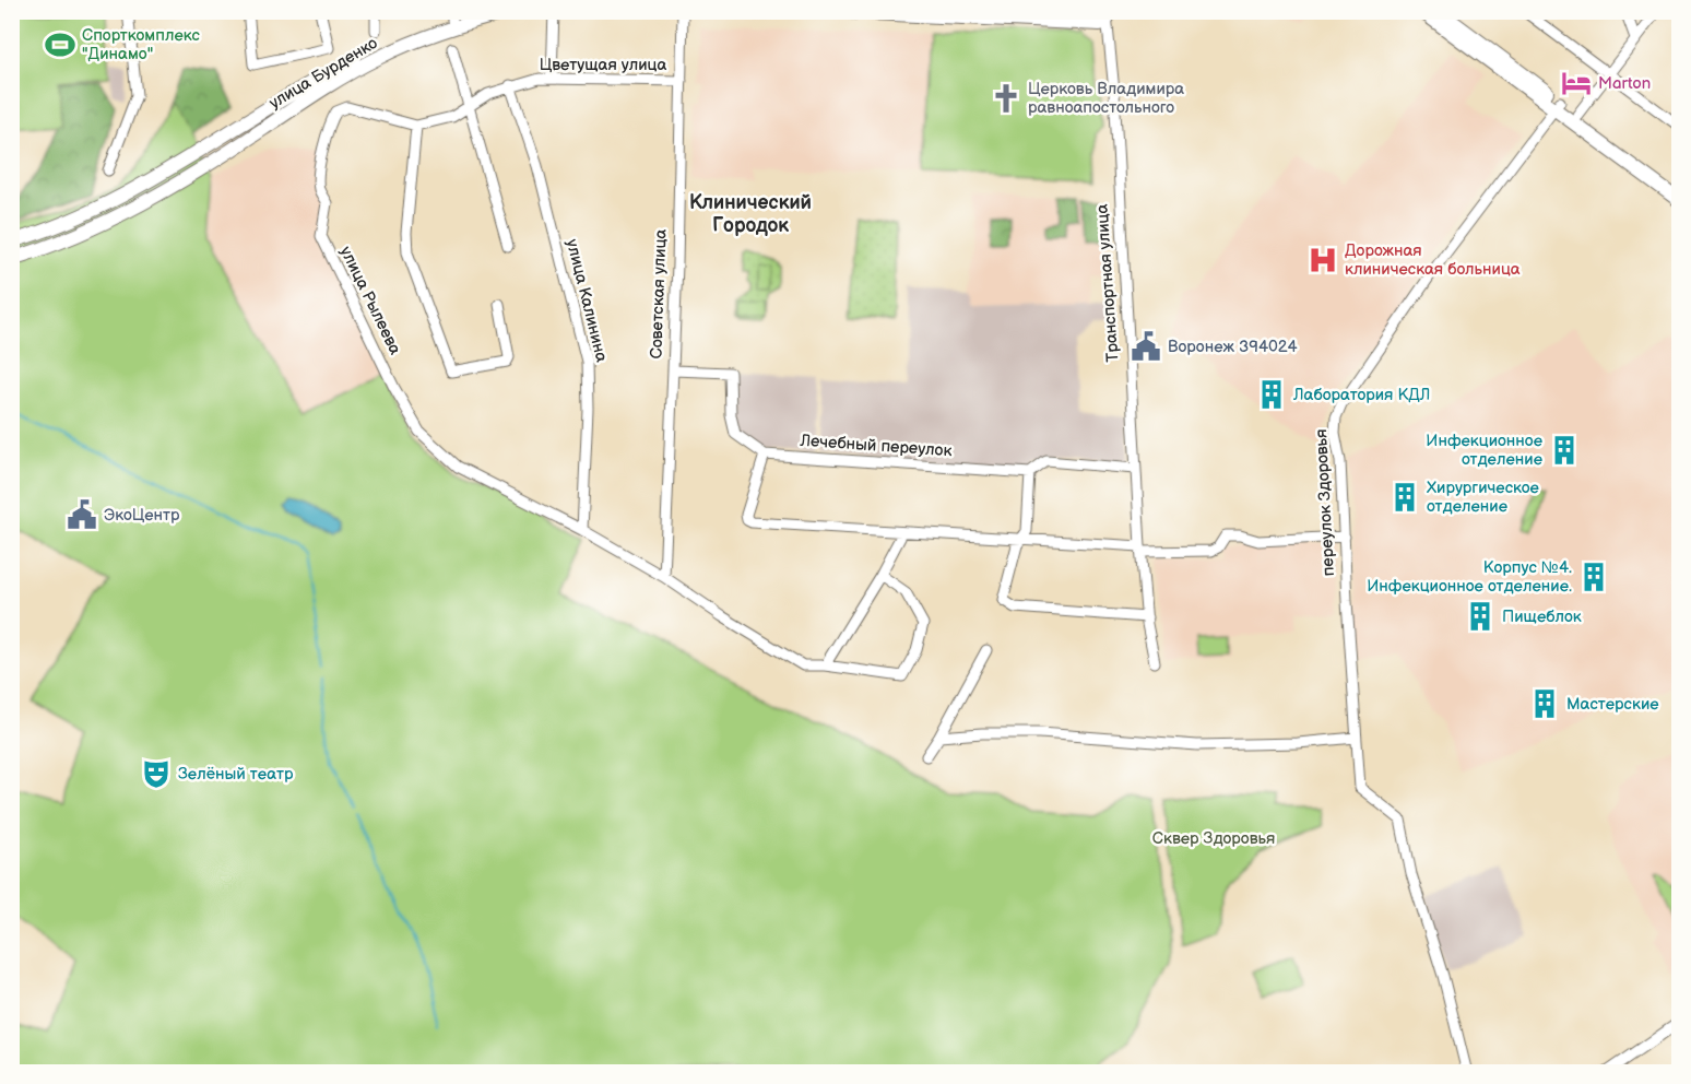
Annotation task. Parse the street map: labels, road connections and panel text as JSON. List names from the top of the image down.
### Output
{
  "streets": {
    "main road": ["улица Бурденко"],
    "street": [
      "Цветущая улица",
      "Транспортная улица",
      "Советская улица",
      "улица Рылеева",
      "улица Калинина",
      "Лечебный переулок",
      "переулок Здоровья"
    ]
  },
  "crossings": [
    ["Цветущая улица", "Советская улица"],
    ["Цветущая улица", "улица Рылеева"],
    ["Цветущая улица", "улица Калинина"],
    ["Транспортная улица", "Лечебный переулок"],
    ["Советская улица", "улица Рылеева"],
    ["улица Рылеева", "улица Калинина"]
  ],
  "districts": ["Клинический Городок"],
  "parks": ["Сквер Здоровья"],
  "places": {
    "sports": ["Спорткомплекс \"Динамо\""],
    "hotel": ["Marton"],
    "church": ["Церковь Владимира равноапостольного"],
    "hospital": ["Дорожная клиническая больница"],
    "public building": ["Воронеж 394024", "ЭкоЦентр"],
    "building": [
      "Лаборатория КДЛ",
      "Инфекционное отделение",
      "Хирургическое отделение",
      "Корпус №4. Инфекционное отделение.",
      "Пищеблок",
      "Мастерские"
    ],
    "theatre": ["Зелёный театр"]
  }
}
